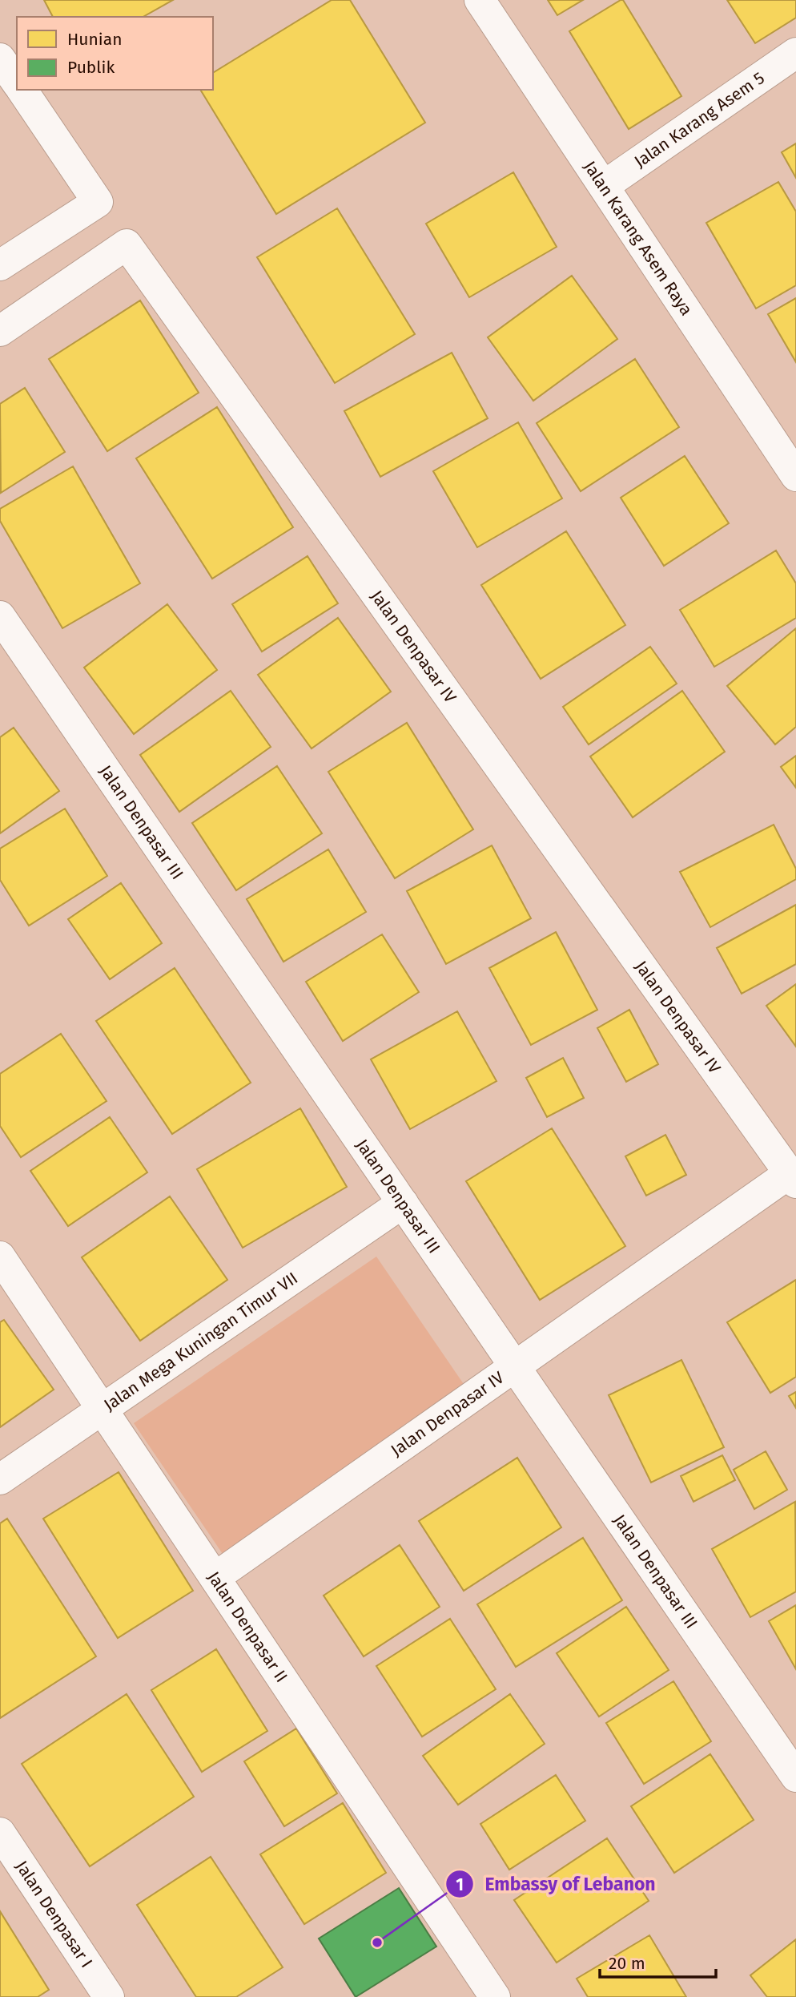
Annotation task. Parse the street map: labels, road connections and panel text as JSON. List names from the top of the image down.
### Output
{
  "streets": {
    "street": [
      "Jalan Karang Asem 5",
      "Jalan Karang Asem Raya",
      "Jalan Denpasar IV",
      "Jalan Denpasar III",
      "Jalan Mega Kuningan Timur VII",
      "Jalan Denpasar II",
      "Jalan Denpasar I"
    ]
  },
  "crossings": [
    ["Jalan Karang Asem 5", "Jalan Karang Asem Raya"],
    ["Jalan Denpasar IV", "Jalan Denpasar III"],
    ["Jalan Denpasar IV", "Jalan Denpasar II"],
    ["Jalan Denpasar III", "Jalan Mega Kuningan Timur VII"],
    ["Jalan Mega Kuningan Timur VII", "Jalan Denpasar II"]
  ],
  "places": ["Embassy of Lebanon"],
  "legend": ["Hunian", "Publik"],
  "scale_bar": "20 m"
}
